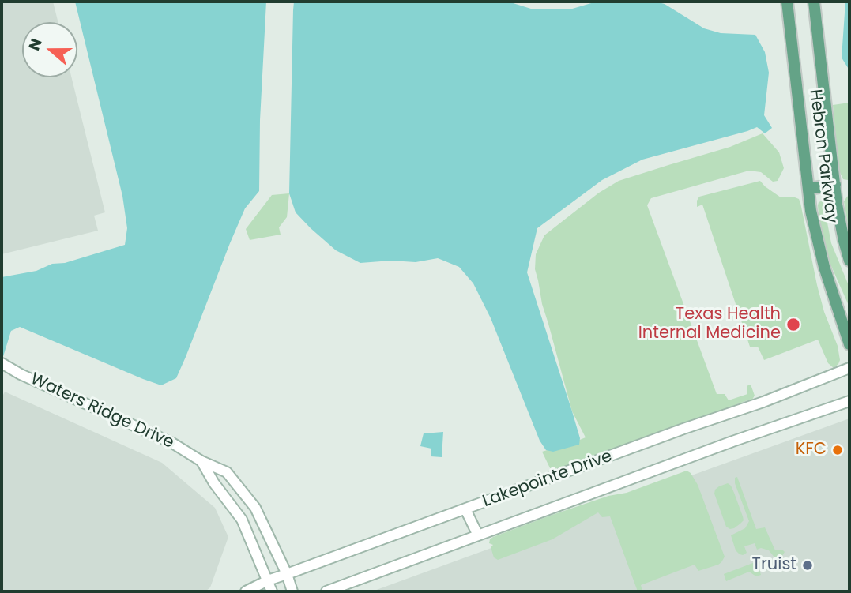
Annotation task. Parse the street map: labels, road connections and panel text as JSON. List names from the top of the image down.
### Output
{
  "streets": {
    "main road": ["Hebron Parkway", "Waters Ridge Drive", "Lakepointe Drive"]
  },
  "crossings": [
    ["Waters Ridge Drive", "Lakepointe Drive"]
  ],
  "places": ["Texas Health Internal Medicine", "KFC", "Truist"],
  "north": "left"
}
